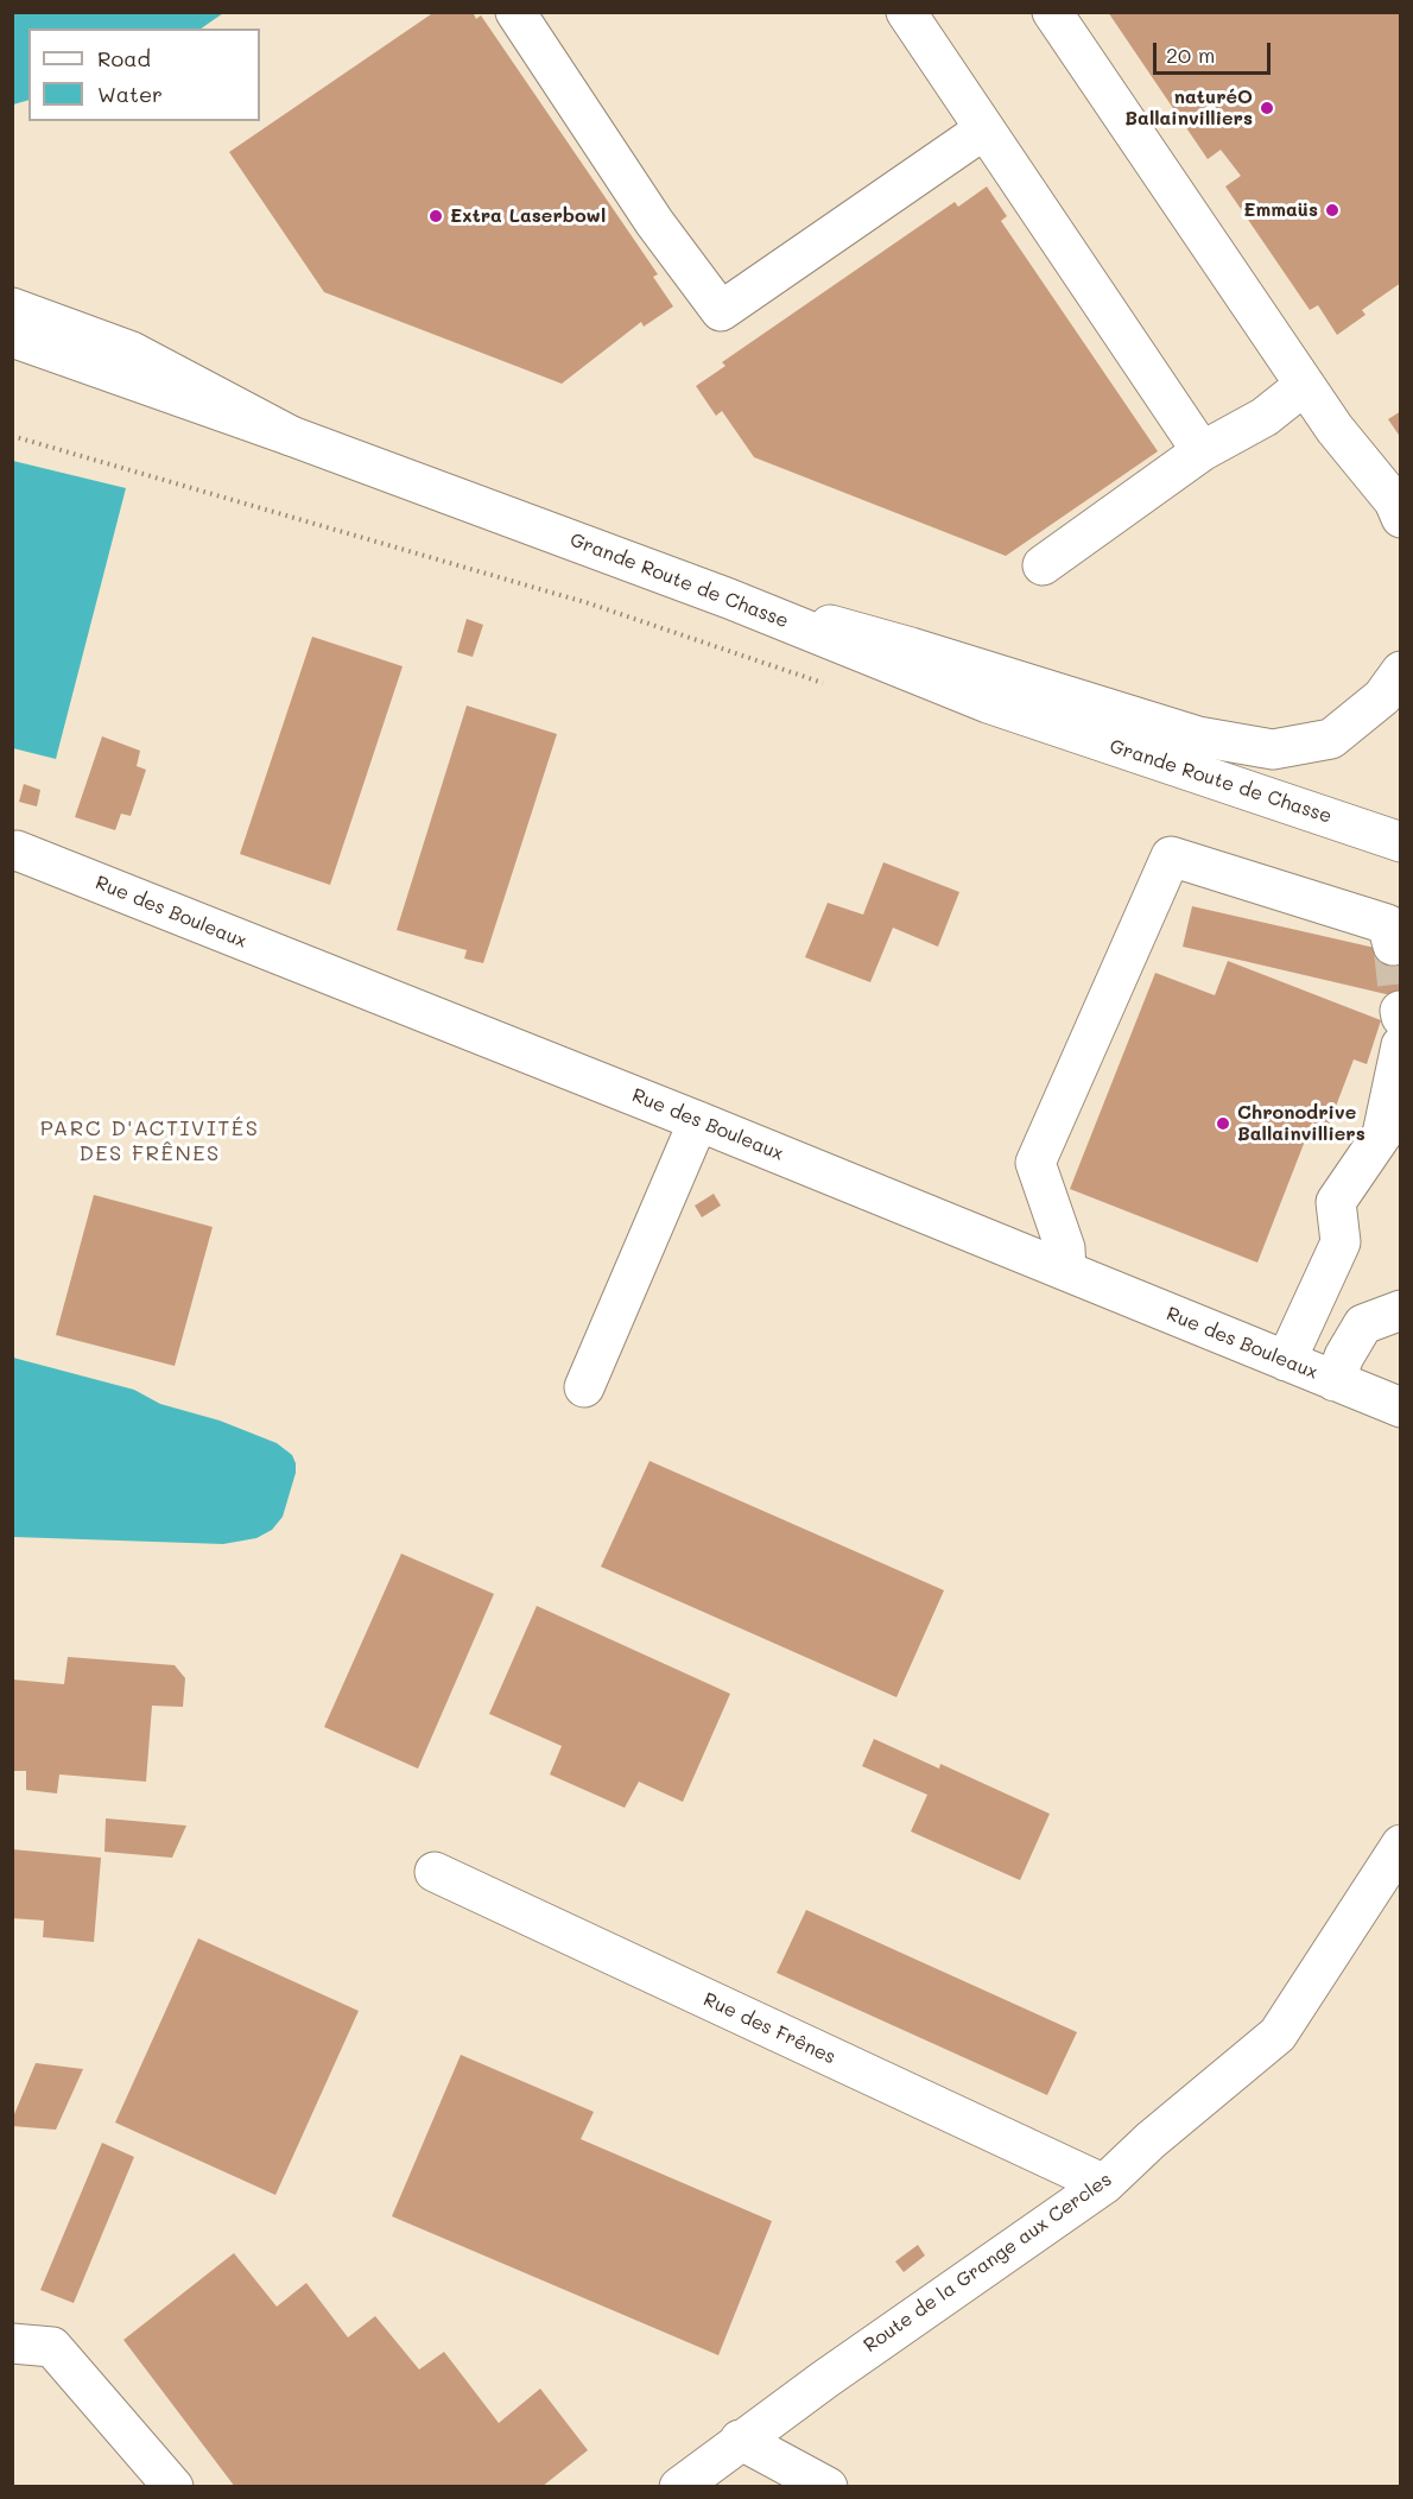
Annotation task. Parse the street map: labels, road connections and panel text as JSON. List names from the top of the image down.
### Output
{
  "streets": {
    "main road": [
      "Grande Route de Chasse",
      "Rue des Bouleaux",
      "Rue des Frênes",
      "Route de la Grange aux Cercles"
    ]
  },
  "crossings": [
    ["Rue des Frênes", "Route de la Grange aux Cercles"]
  ],
  "districts": ["PARC D'ACTIVITÉS DES FRÊNES"],
  "places": [
    "naturéO Ballainvilliers",
    "Emmaüs",
    "Extra Laserbowl",
    "Chronodrive Ballainvilliers"
  ],
  "legend": ["Road", "Water"],
  "scale_bar": "20 m"
}
